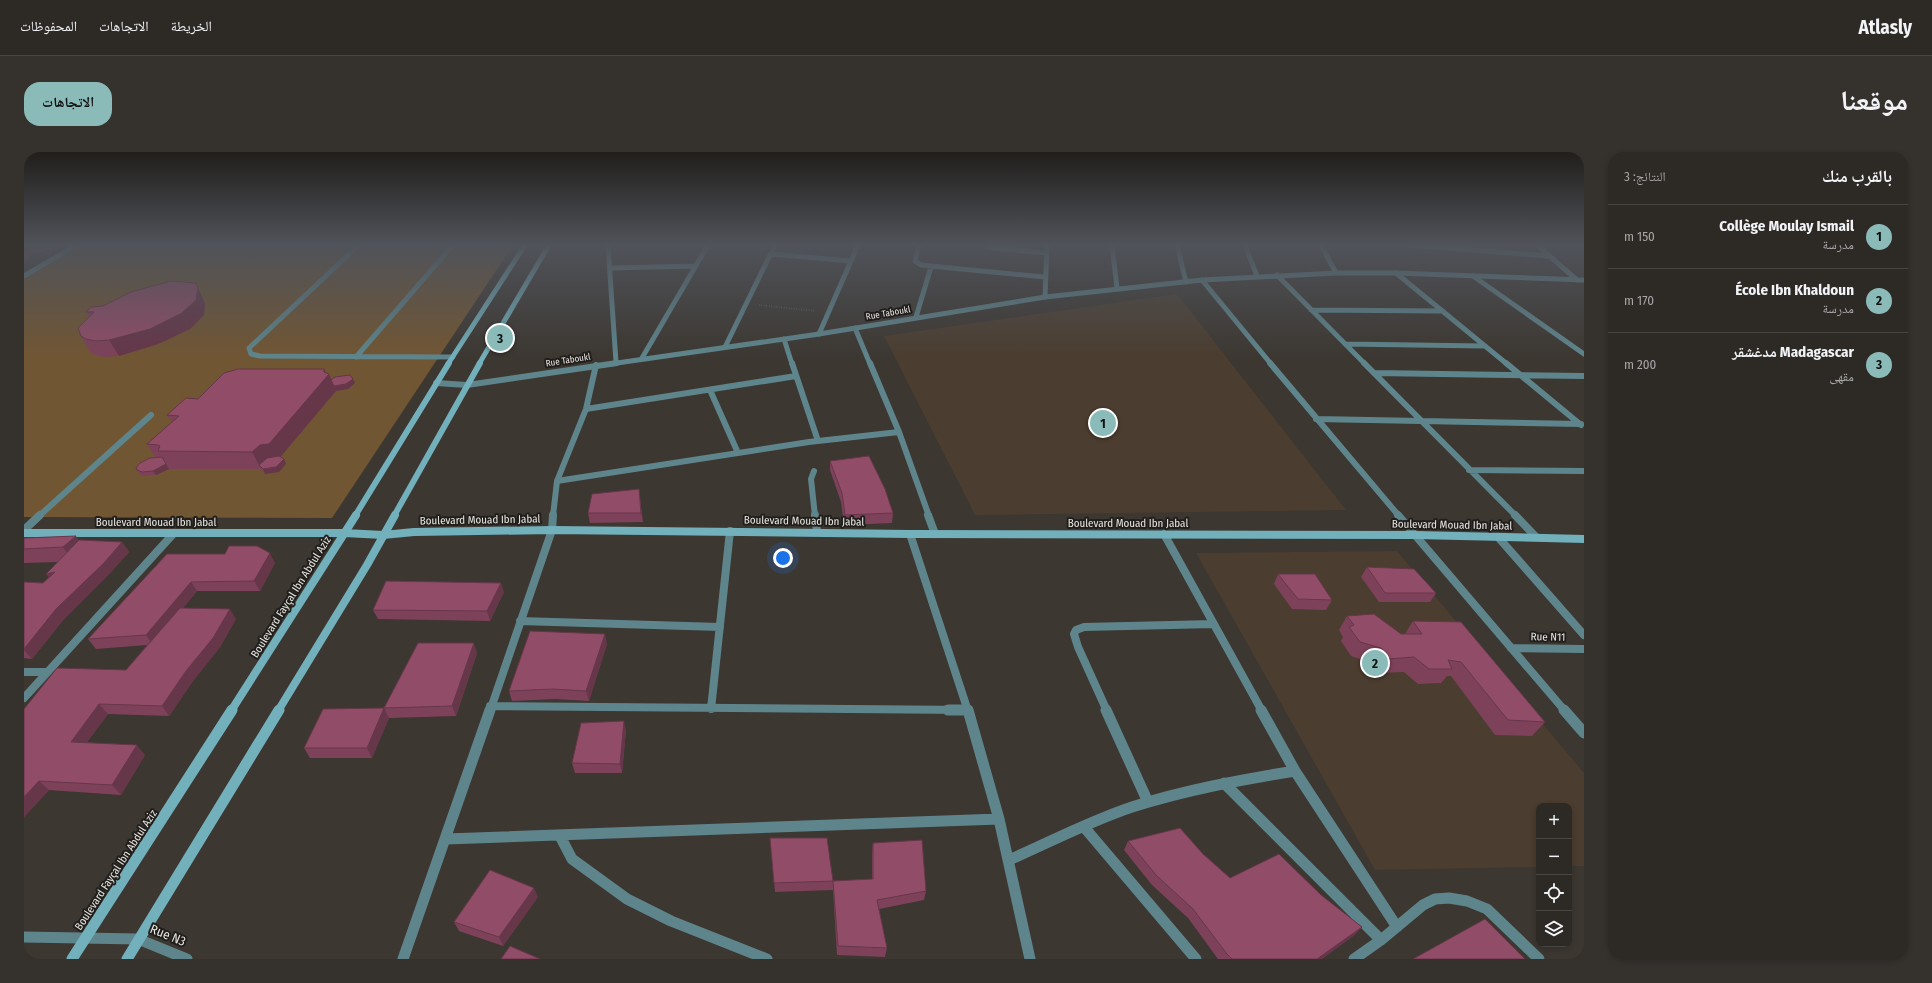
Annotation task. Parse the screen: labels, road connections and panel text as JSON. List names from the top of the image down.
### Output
{
  "streets": {
    "main road": ["Boulevard Mouad Ibn Jabal", "Boulevard Fayçal Ibn Abdul Aziz"],
    "street": ["Rue Taboukl", "Rue N11", "Rue N3"]
  },
  "crossings": [
    ["Rue Taboukl", "Boulevard Fayçal Ibn Abdul Aziz"],
    ["Boulevard Mouad Ibn Jabal", "Boulevard Fayçal Ibn Abdul Aziz"],
    ["Boulevard Fayçal Ibn Abdul Aziz", "Rue N3"]
  ],
  "page": {
    "header": "Atlasly",
    "nav": ["الخريطة", "الاتجاهات", "المحفوظات"],
    "title": "موقعنا",
    "buttons": "الاتجاهات",
    "heading": ["بالقرب منك", "النتائج: 3"],
    "list": [
      {
        "mark": "1",
        "name": "Collège Moulay Ismail",
        "note": "مدرسة",
        "value": "150 m"
      },
      {
        "mark": "2",
        "name": "École Ibn Khaldoun",
        "note": "مدرسة",
        "value": "170 m"
      },
      {
        "mark": "3",
        "name": "Madagascar مدغشقر",
        "note": "مقهى",
        "value": "200 m"
      }
    ],
    "pins": ["3", "1", "2"],
    "map_buttons": ["+", "−"]
  }
}
